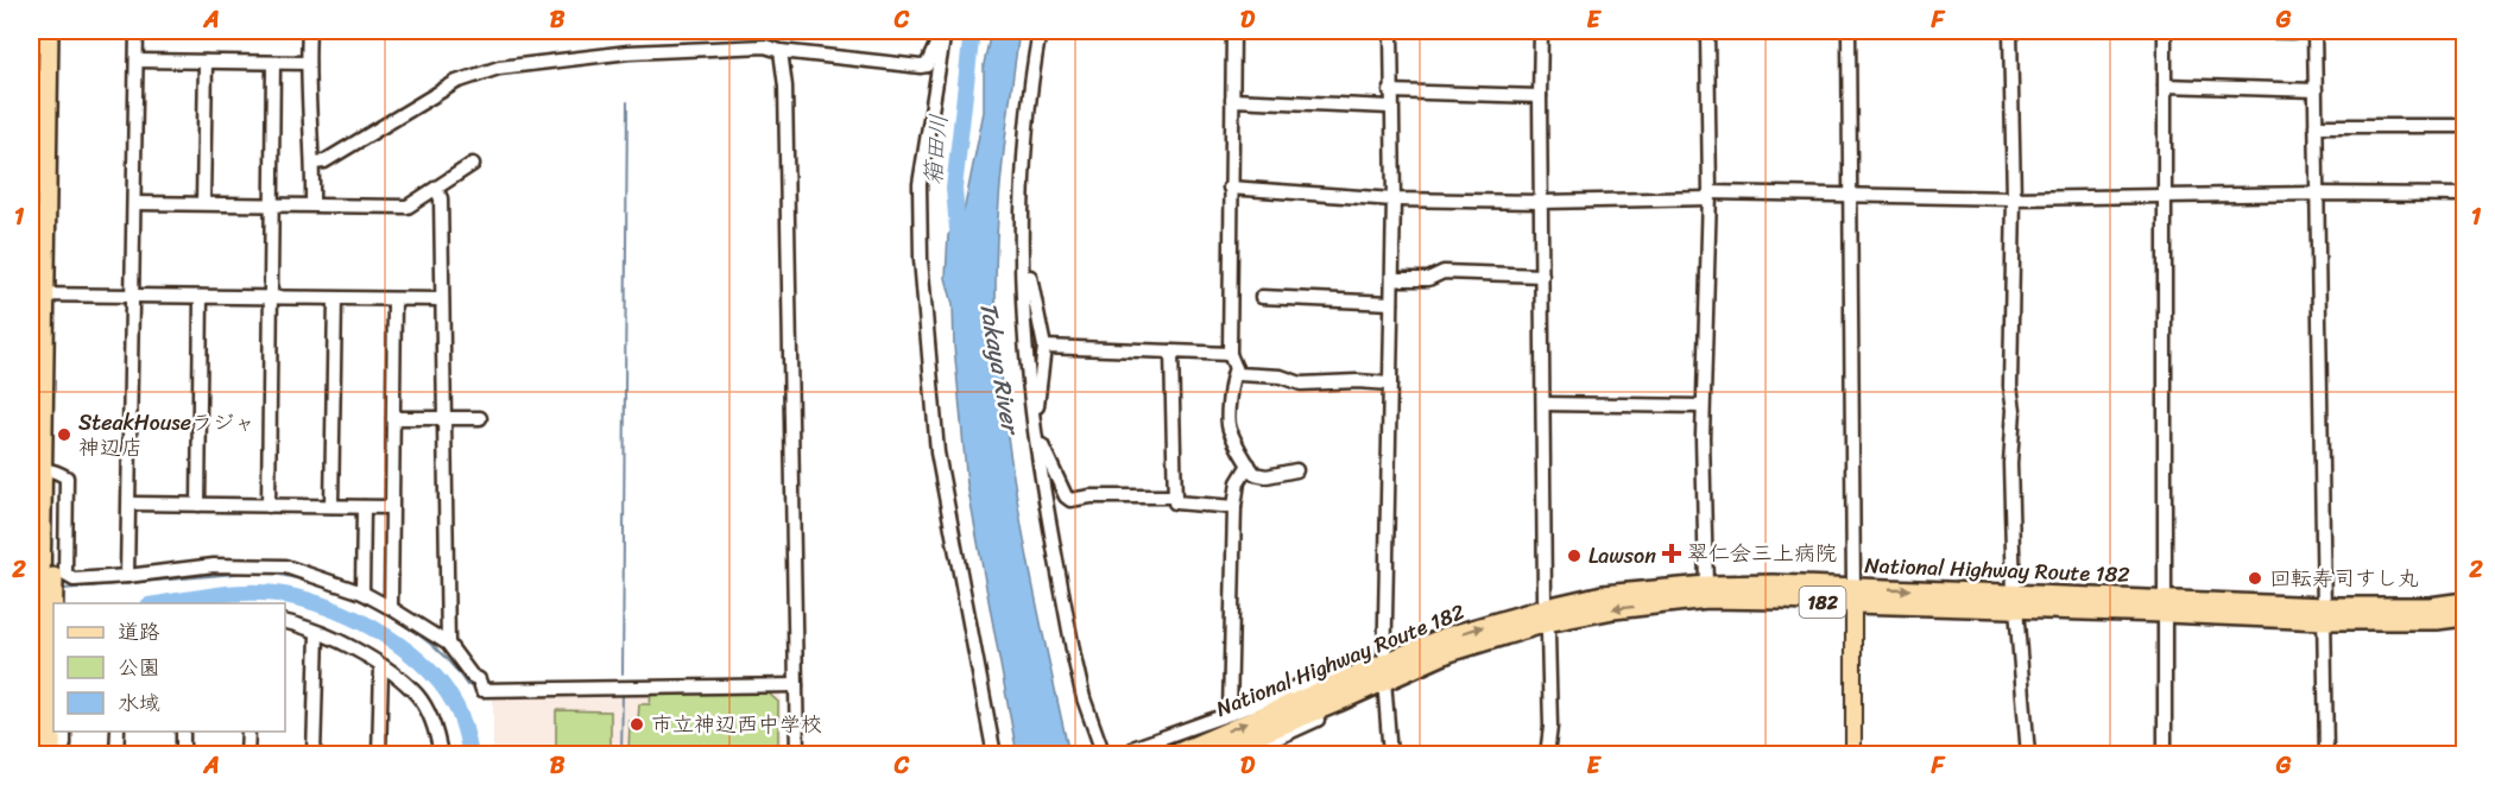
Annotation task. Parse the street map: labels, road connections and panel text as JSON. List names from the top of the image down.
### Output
{
  "streets": {
    "highway": ["National Highway Route 182", "182"]
  },
  "water": ["箱田川", "Takaya River"],
  "places": {
    "other": [
      "SteakHouseラジャ 神辺店",
      "Lawson",
      "回転寿司すし丸",
      "市立神辺西中学校"
    ],
    "health": ["翠仁会三上病院"]
  },
  "legend": ["道路", "公園", "水域"],
  "grid": {
    "columns": [
      "A",
      "B",
      "C",
      "D",
      "E",
      "F",
      "G"
    ],
    "rows": ["1", "2"]
  }
}
